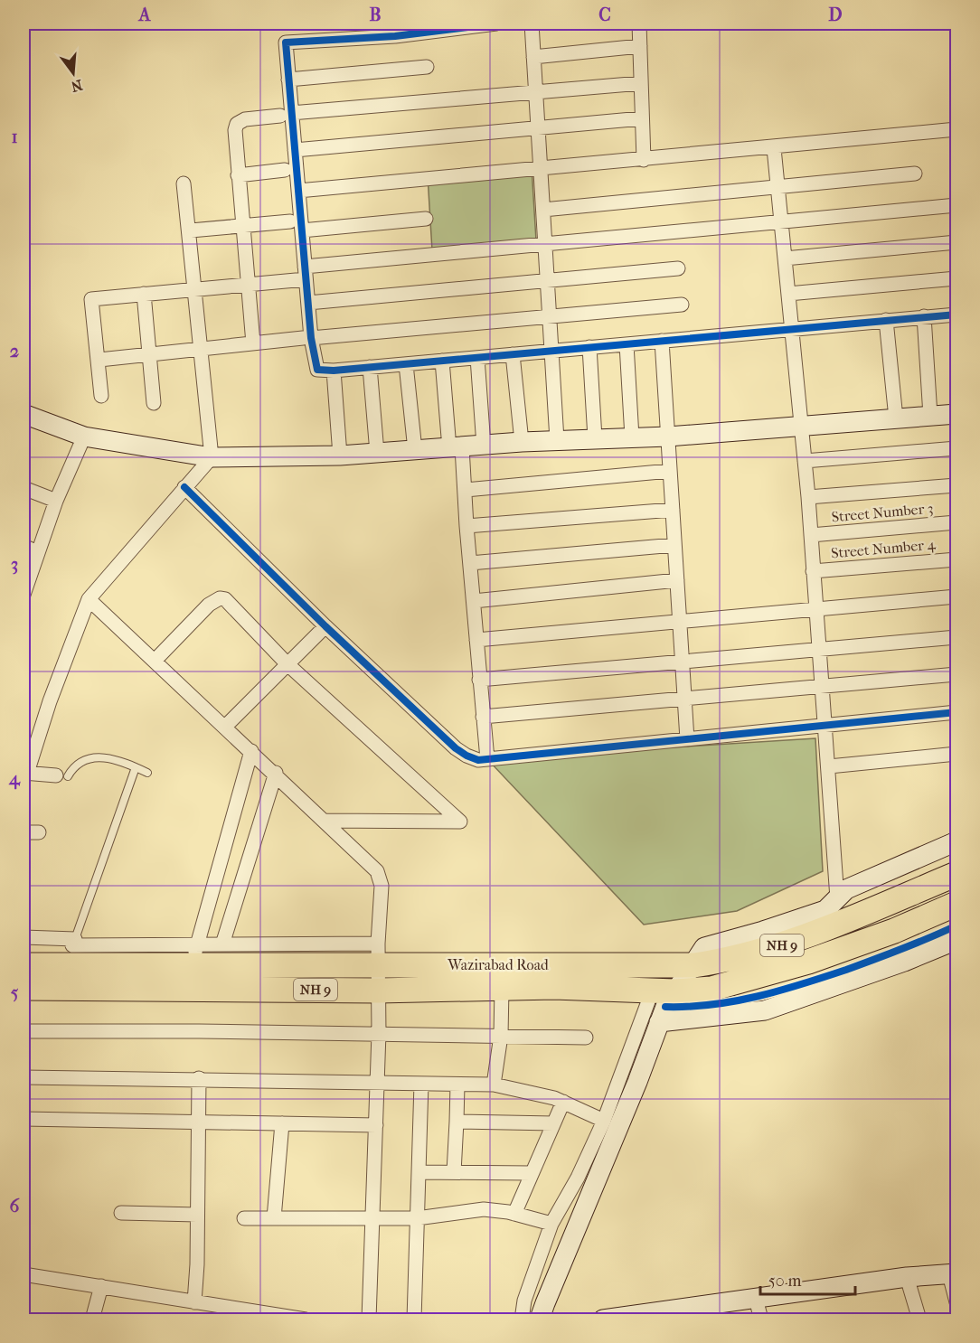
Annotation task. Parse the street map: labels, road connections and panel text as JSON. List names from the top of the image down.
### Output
{
  "streets": {
    "highway": ["NH 9", "Wazirabad Road"],
    "street": ["Street Number 3", "Street Number 4"]
  },
  "scale_bar": "50 m",
  "north": "bottom",
  "grid": {
    "columns": [
      "A",
      "B",
      "C",
      "D"
    ],
    "rows": [
      "1",
      "2",
      "3",
      "4",
      "5",
      "6"
    ]
  }
}
